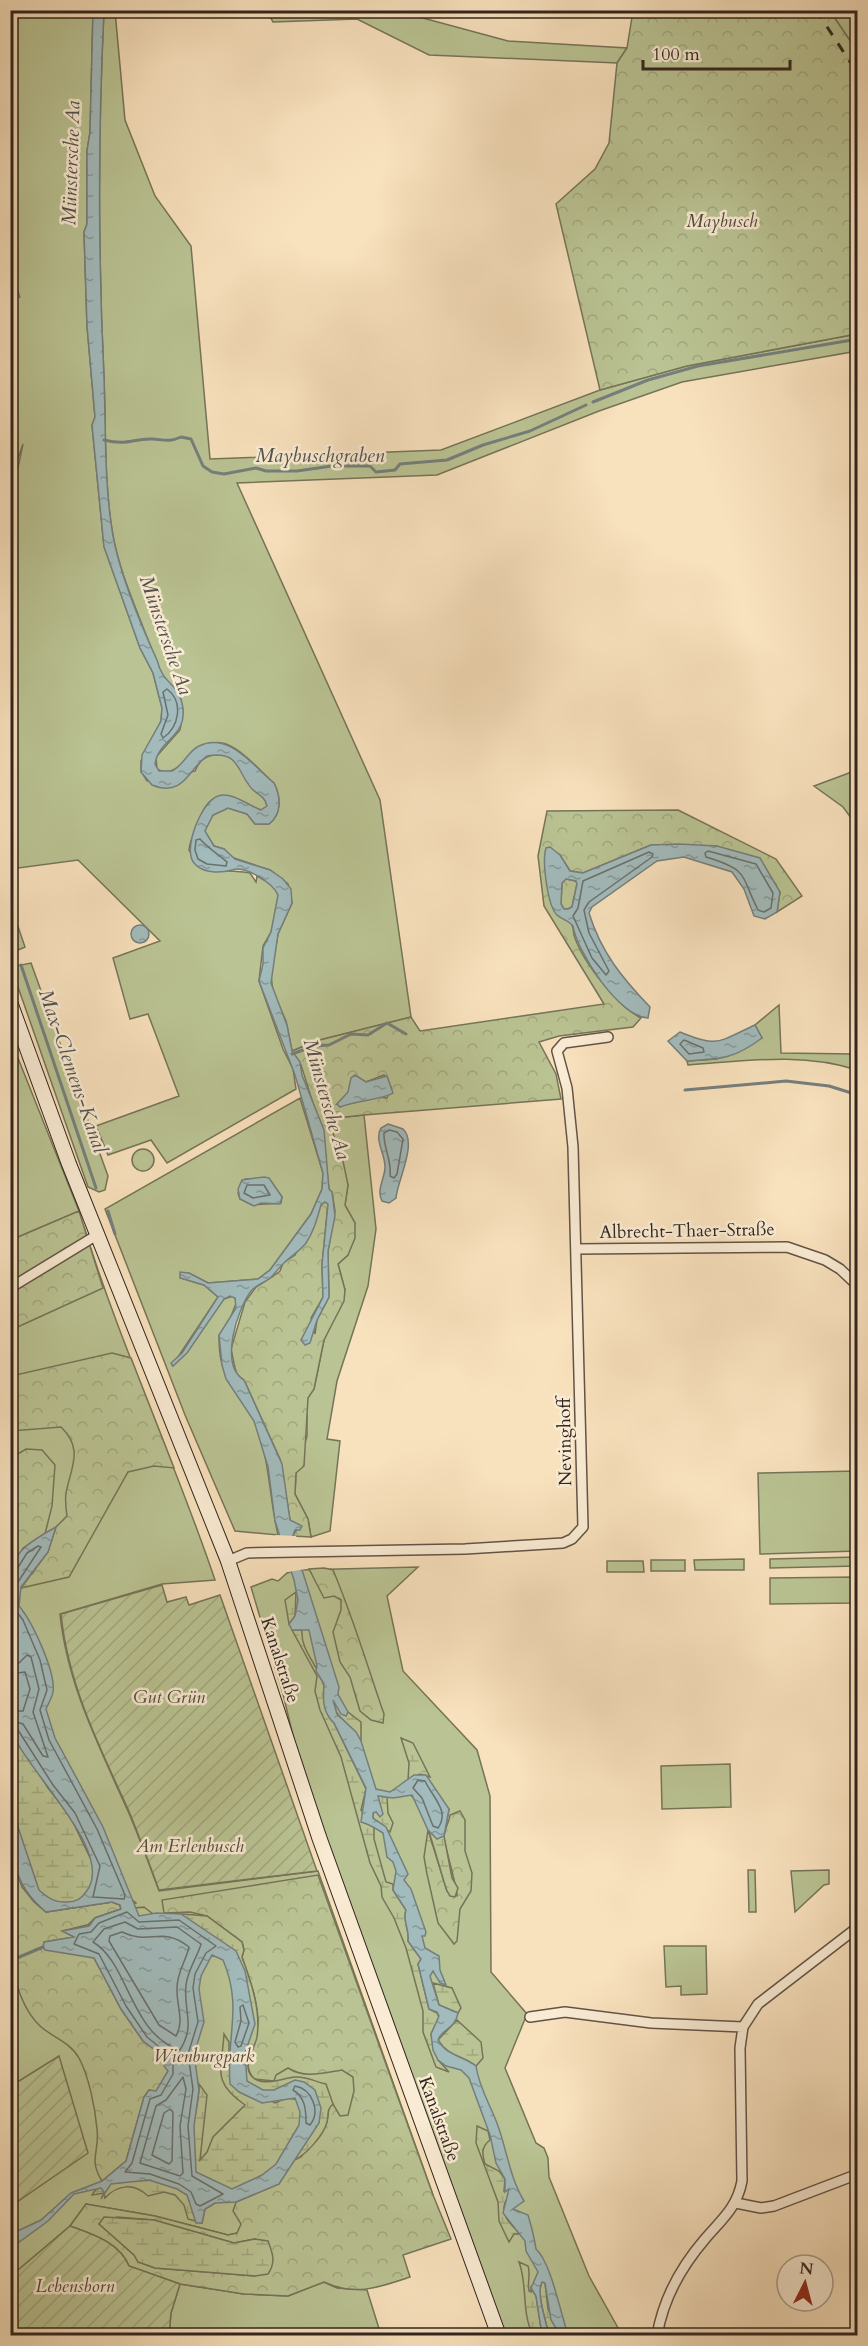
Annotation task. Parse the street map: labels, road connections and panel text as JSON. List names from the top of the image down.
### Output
{
  "streets": {
    "main road": ["Kanalstraße"],
    "street": ["Albrecht-Thaer-Straße", "Nevinghoff"]
  },
  "crossings": [
    ["Albrecht-Thaer-Straße", "Nevinghoff"],
    ["Nevinghoff", "Kanalstraße"]
  ],
  "water": ["Münstersche Aa", "Maybuschgraben", "Max-Clemens-Kanal"],
  "parks": [
    "Maybusch",
    "Gut Grün",
    "Am Erlenbusch",
    "Wienburgpark",
    "Lebensborn"
  ],
  "scale_bar": "100 m",
  "north": "top"
}
